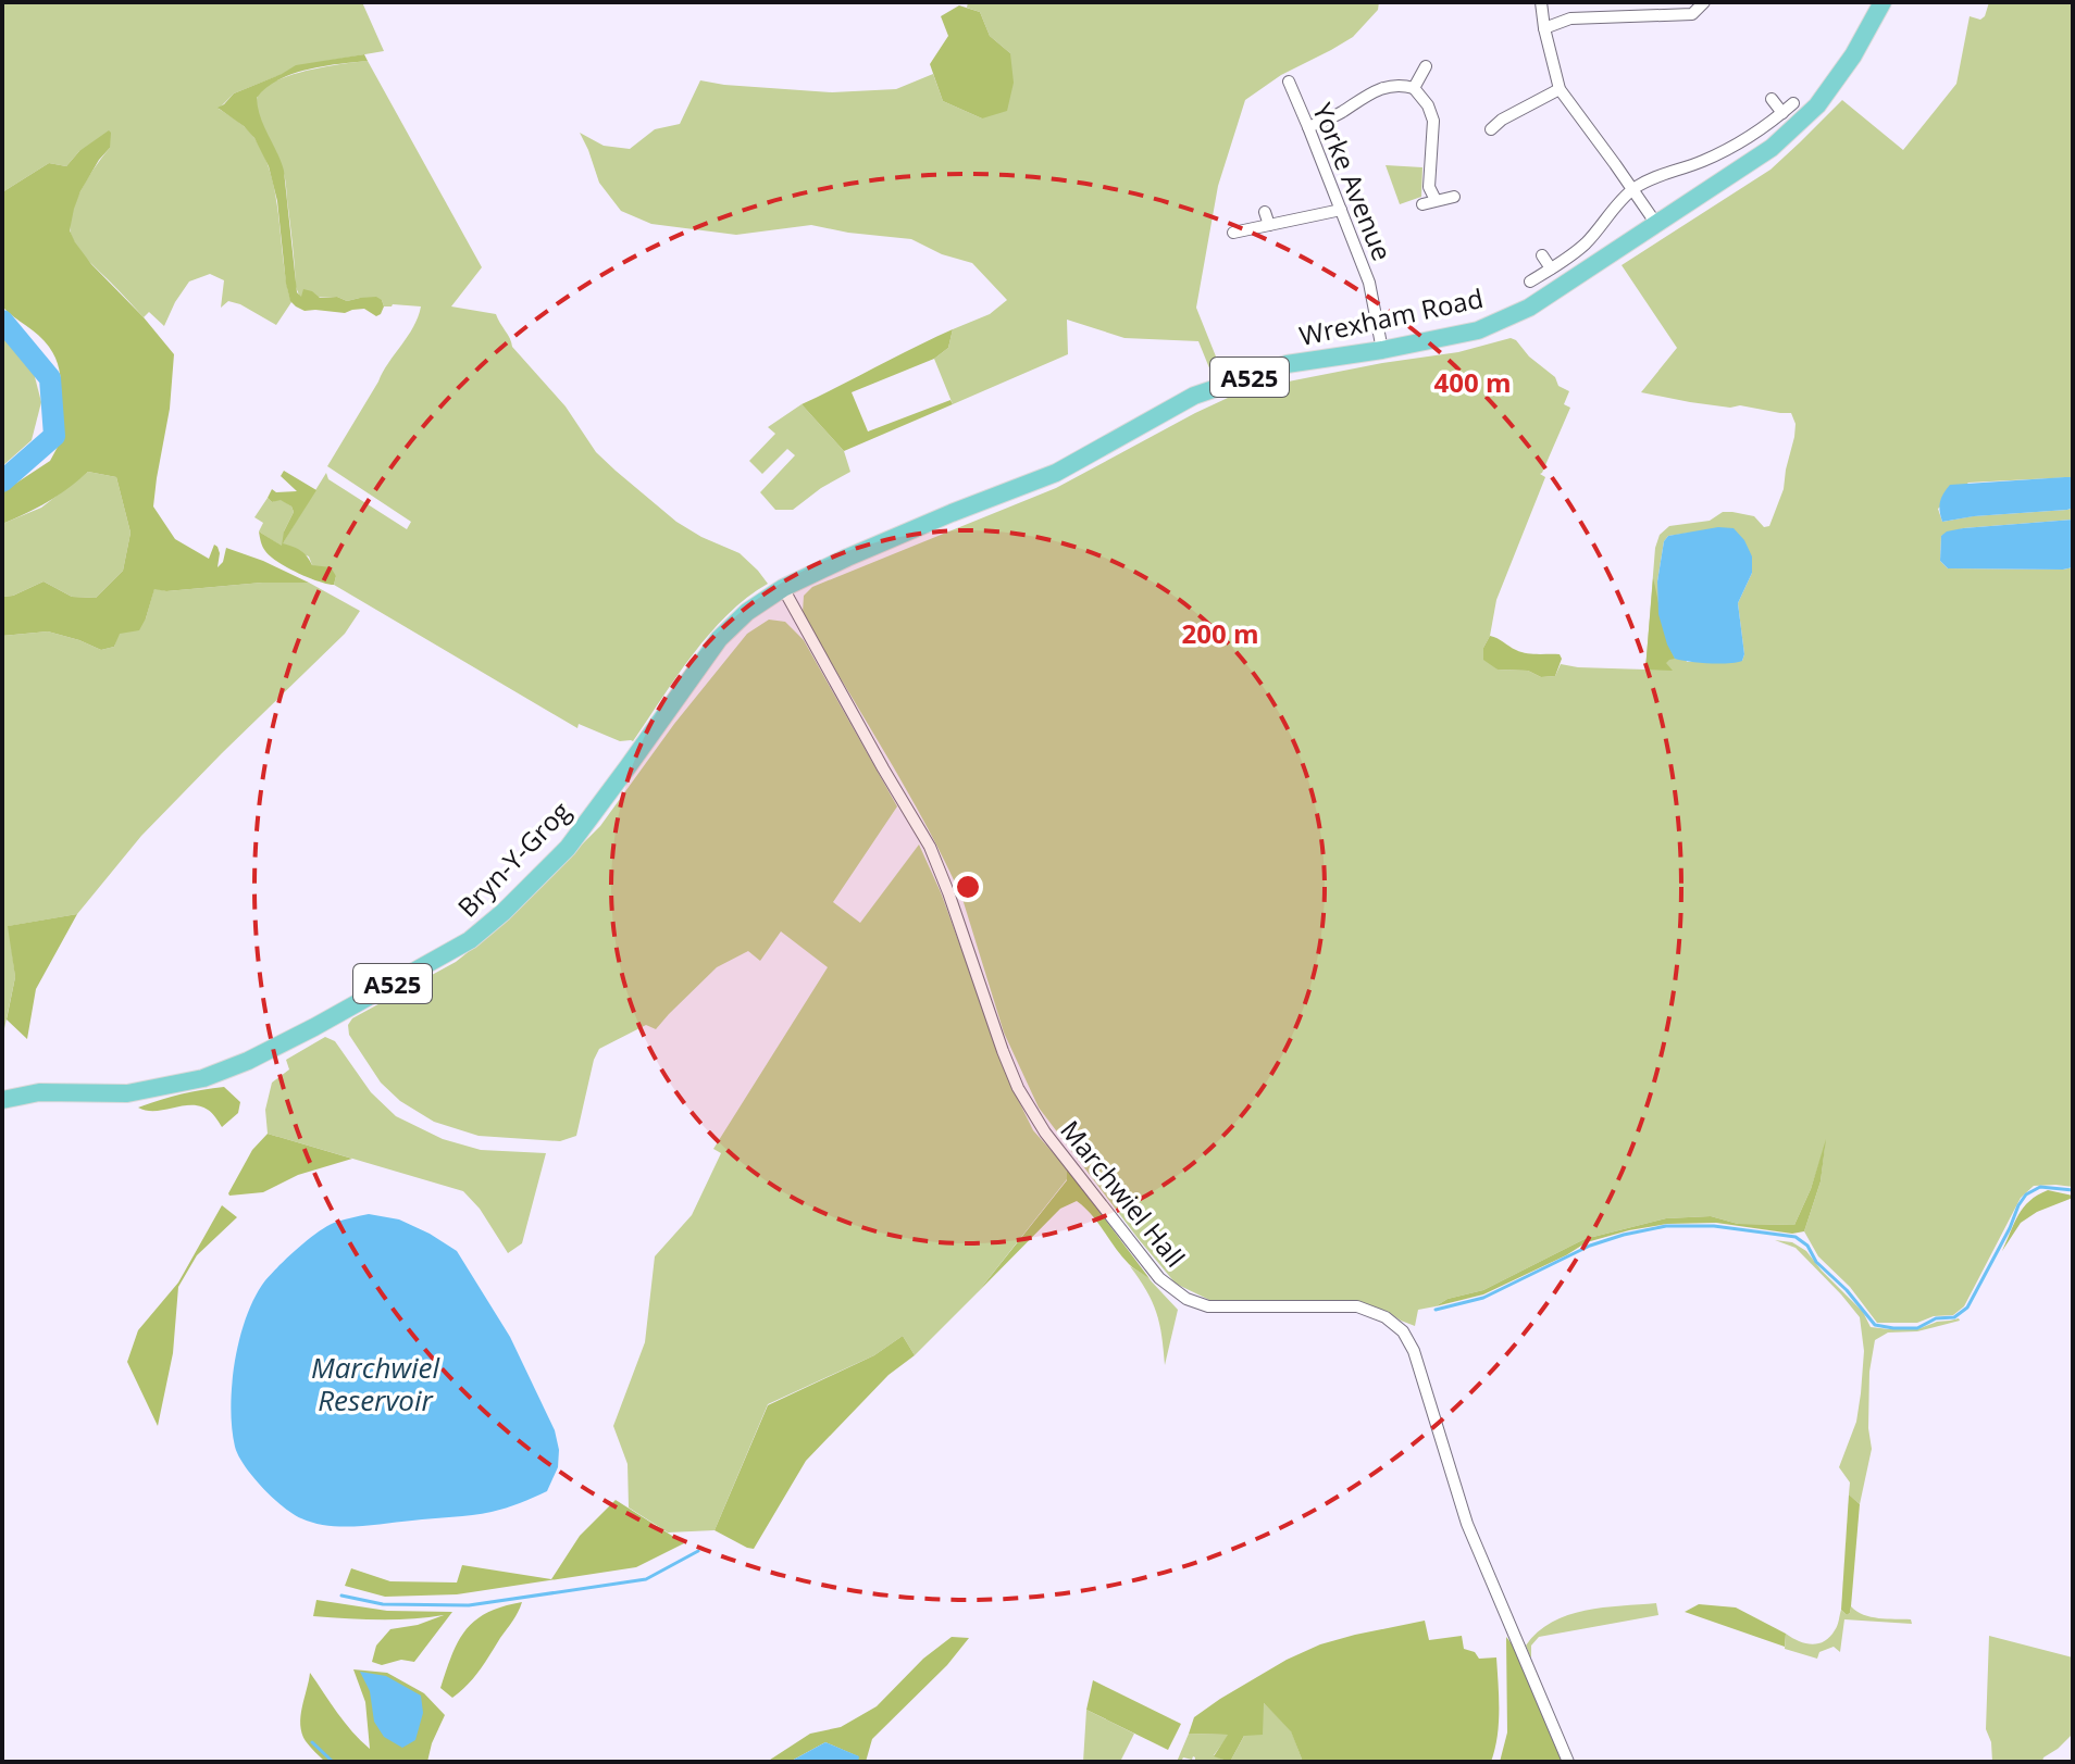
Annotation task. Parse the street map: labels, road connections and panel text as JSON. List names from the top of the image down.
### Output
{
  "streets": {
    "main road": ["Wrexham Road", "A525", "Bryn-Y-Grog"],
    "street": ["Yorke Avenue", "Marchwiel Hall"]
  },
  "crossings": [
    ["Yorke Avenue", "Wrexham Road"],
    ["Wrexham Road", "Bryn-Y-Grog"],
    ["Wrexham Road", "Marchwiel Hall"],
    ["Bryn-Y-Grog", "Marchwiel Hall"]
  ],
  "water": ["Marchwiel Reservoir"],
  "rings": ["400 m", "200 m"]
}
